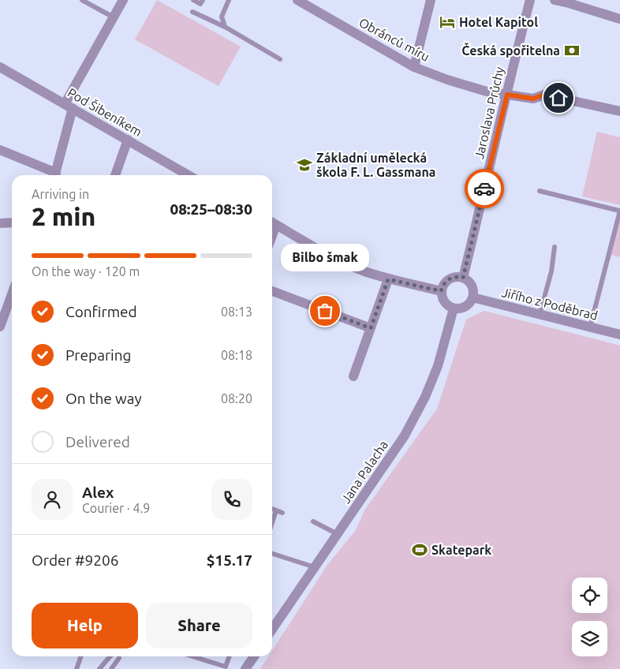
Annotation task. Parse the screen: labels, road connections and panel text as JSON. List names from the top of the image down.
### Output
{
  "streets": {
    "street": [
      "Obránců míru",
      "Pod Šibeníkem",
      "Jaroslava Průchy",
      "Jiřího z Poděbrad",
      "Jana Palacha"
    ]
  },
  "crossings": [
    ["Obránců míru", "Jaroslava Průchy"],
    ["Jaroslava Průchy", "Jiřího z Poděbrad"],
    ["Jaroslava Průchy", "Jana Palacha"],
    ["Jiřího z Poděbrad", "Jana Palacha"]
  ],
  "places": {
    "hotel": ["Hotel Kapitol"],
    "bank": ["Česká spořitelna"],
    "school or university": ["Základní umělecká škola F. L. Gassmana"],
    "other": ["Bilbo šmak"],
    "sports": ["Skatepark"]
  },
  "page": {
    "heading": ["2 min", "Arriving in", "08:25–08:30"],
    "panel": [
      "Alex",
      "Courier · 4.9",
      "Order #9206",
      "$15.17"
    ],
    "bar": "On the way · 120 m",
    "bubble": "Bilbo šmak",
    "list": [
      ["Confirmed", "08:13"],
      ["Preparing", "08:18"],
      ["On the way", "08:20"],
      "Delivered"
    ],
    "buttons": ["Help", "Share"]
  }
}
